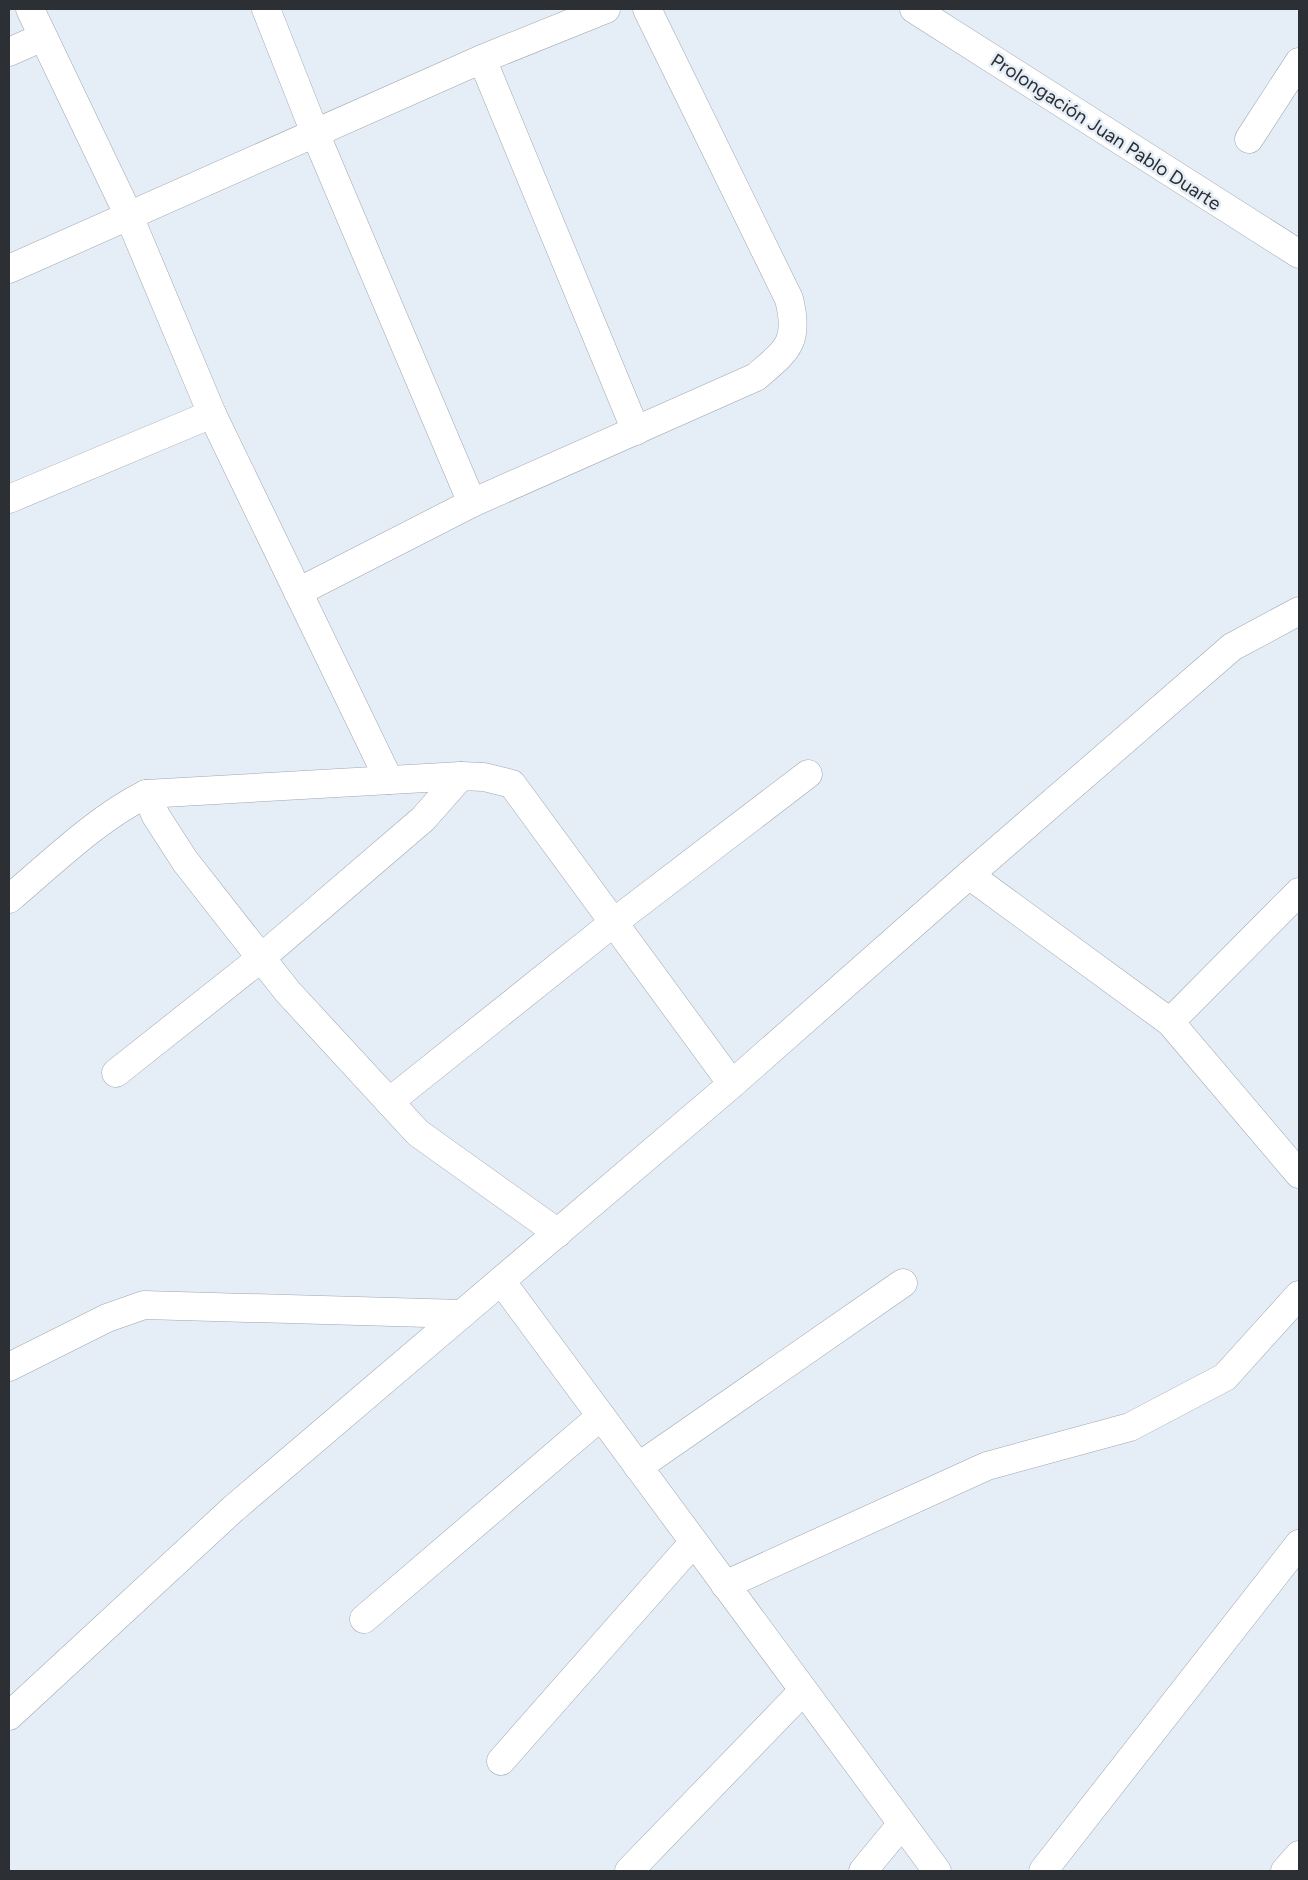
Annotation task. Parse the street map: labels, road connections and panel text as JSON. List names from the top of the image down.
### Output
{
  "streets": {
    "street": ["Prolongación Juan Pablo Duarte"]
  }
}
